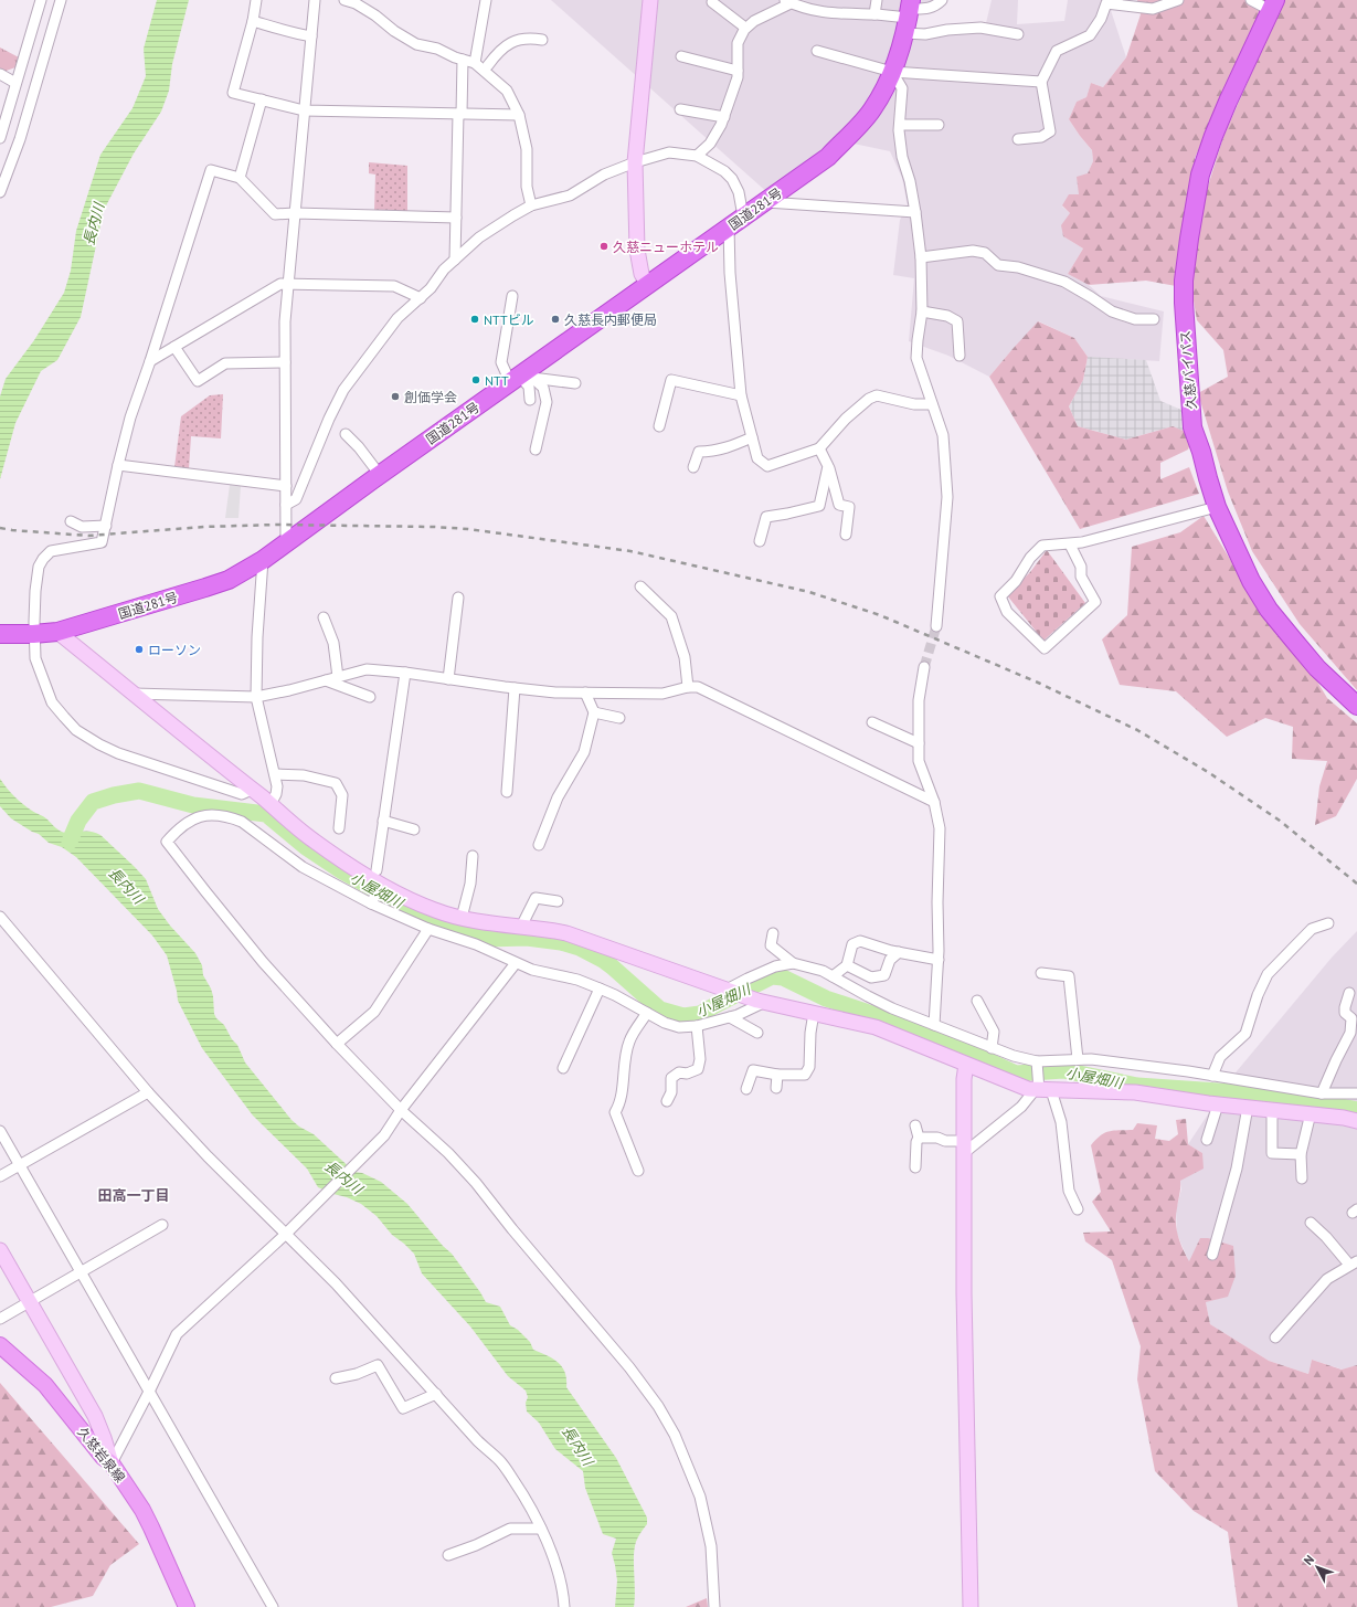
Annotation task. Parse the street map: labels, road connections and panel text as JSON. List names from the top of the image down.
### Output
{
  "streets": {
    "highway": ["国道281号", "久慈バイパス"],
    "main road": ["久慈岩泉線"]
  },
  "districts": ["田高一丁目"],
  "water": ["長内川", "小屋畑川"],
  "places": [
    "久慈ニューホテル",
    "NTTビル",
    "久慈長内郵便局",
    "NTT",
    "創価学会",
    "ローソン"
  ],
  "north": "top left"
}
